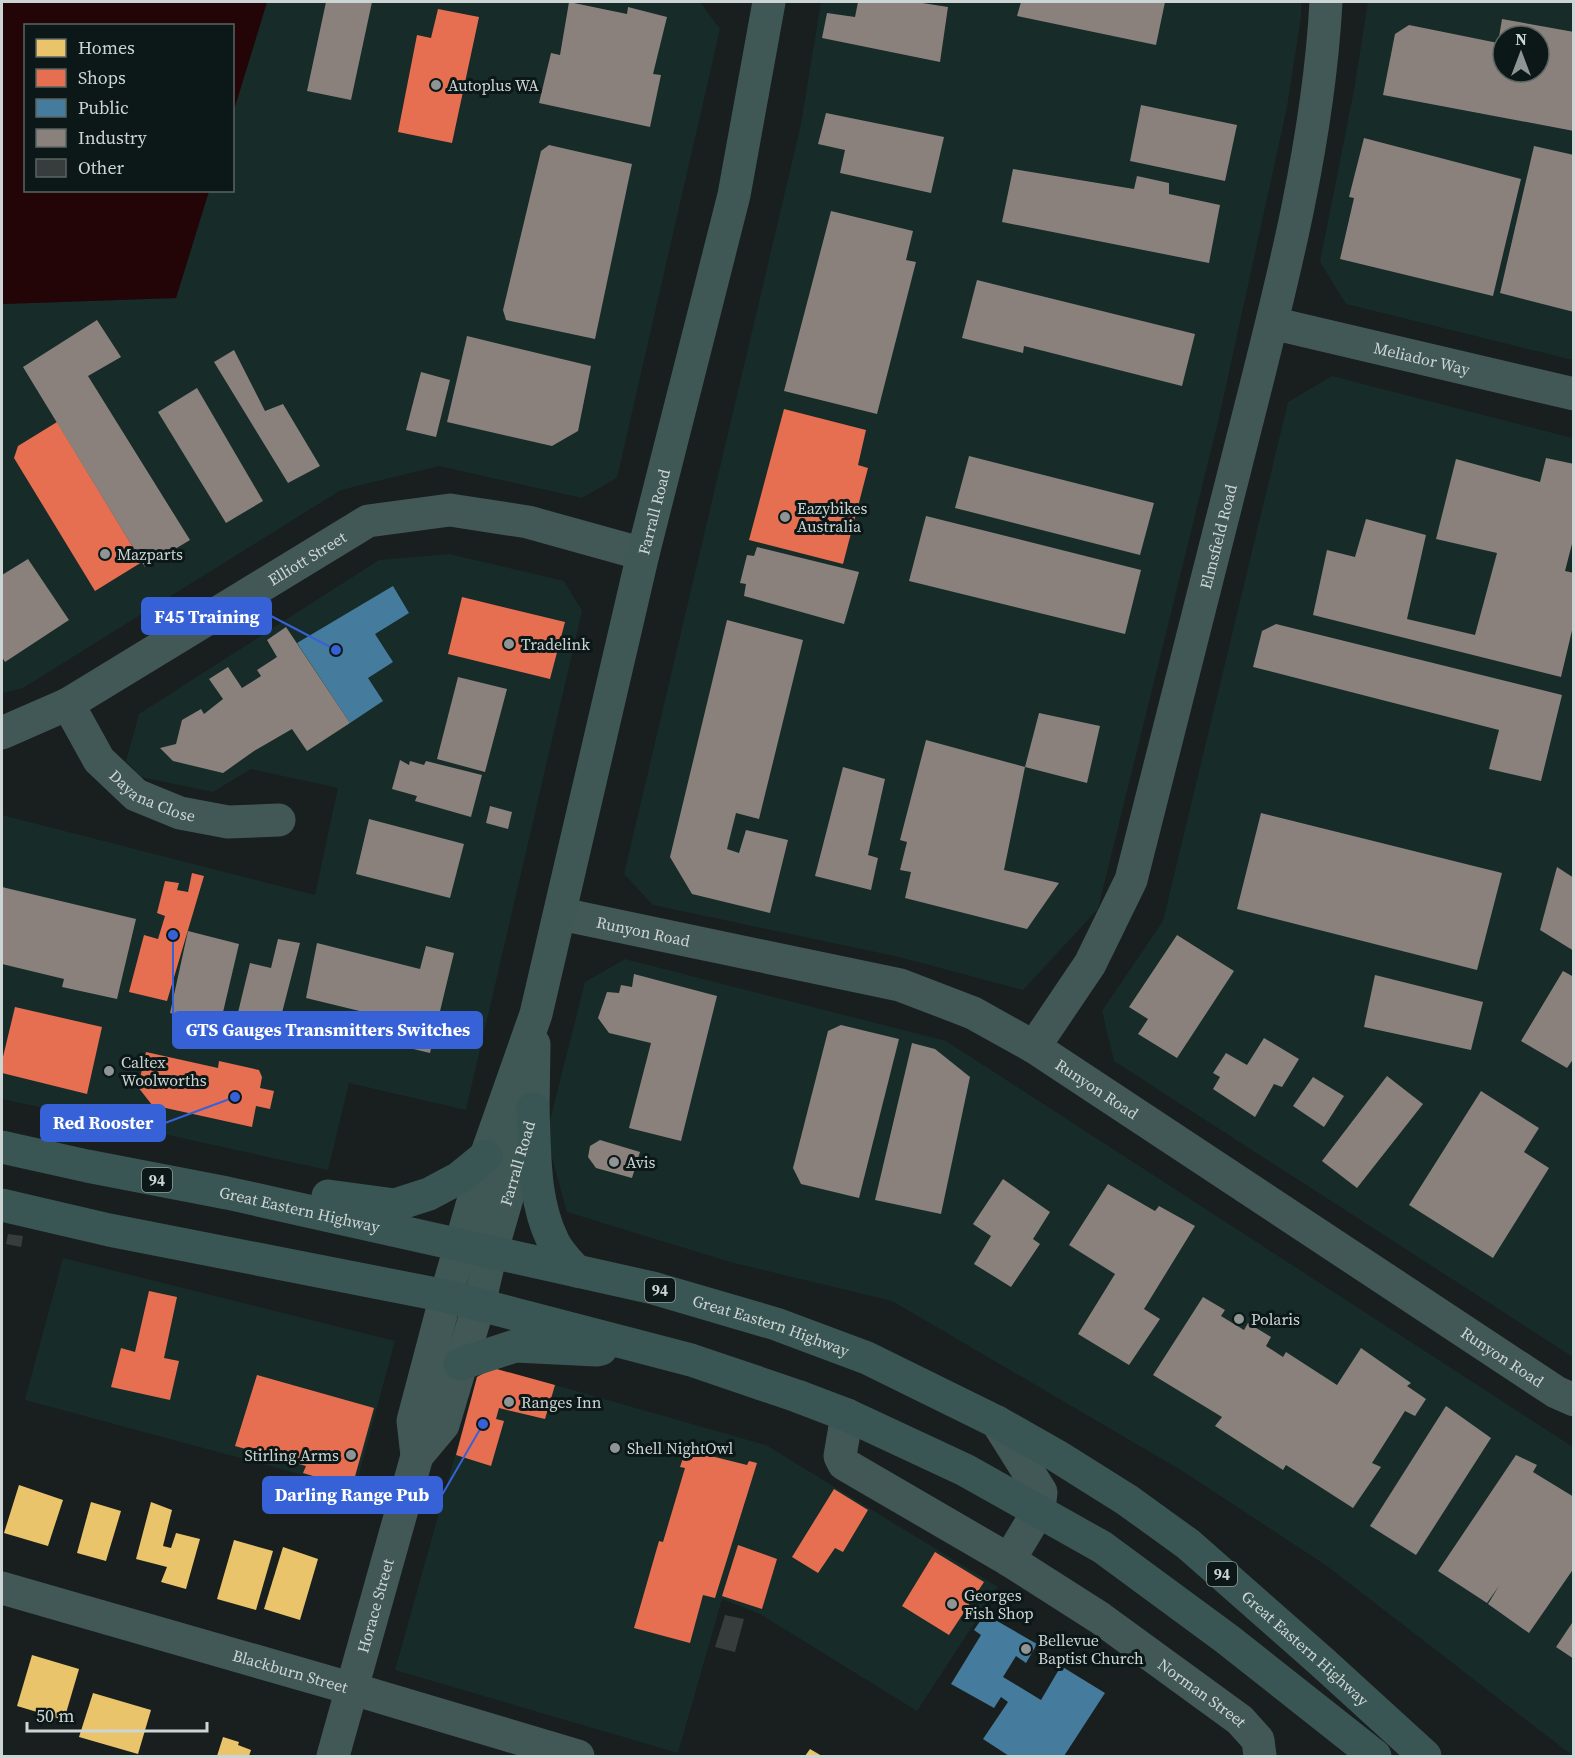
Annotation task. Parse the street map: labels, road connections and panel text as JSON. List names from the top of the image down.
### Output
{
  "streets": {
    "highway": ["94", "Great Eastern Highway"],
    "main road": ["Farrall Road"],
    "street": [
      "Meliador Way",
      "Elmsfield Road",
      "Elliott Street",
      "Dayana Close",
      "Runyon Road",
      "Horace Street",
      "Blackburn Street",
      "Norman Street"
    ]
  },
  "crossings": [
    ["Meliador Way", "Elmsfield Road"],
    ["Farrall Road", "Elliott Street"],
    ["Farrall Road", "Runyon Road"],
    ["Farrall Road", "Great Eastern Highway"],
    ["Farrall Road", "Horace Street"],
    ["Elmsfield Road", "Runyon Road"],
    ["Elliott Street", "Dayana Close"],
    ["Horace Street", "Blackburn Street"]
  ],
  "places": [
    "Autoplus WA",
    "Eazybikes Australia",
    "Mazparts",
    "Tradelink",
    "F45 Training",
    "GTS Gauges Transmitters Switches",
    "Caltex Woolworths",
    "Red Rooster",
    "Avis",
    "Polaris",
    "Ranges Inn",
    "Darling Range Pub",
    "Shell NightOwl",
    "Stirling Arms",
    "Georges Fish Shop",
    "Bellevue Baptist Church"
  ],
  "legend": [
    "Homes",
    "Shops",
    "Public",
    "Industry",
    "Other"
  ],
  "scale_bar": "50 m",
  "north": "top"
}
